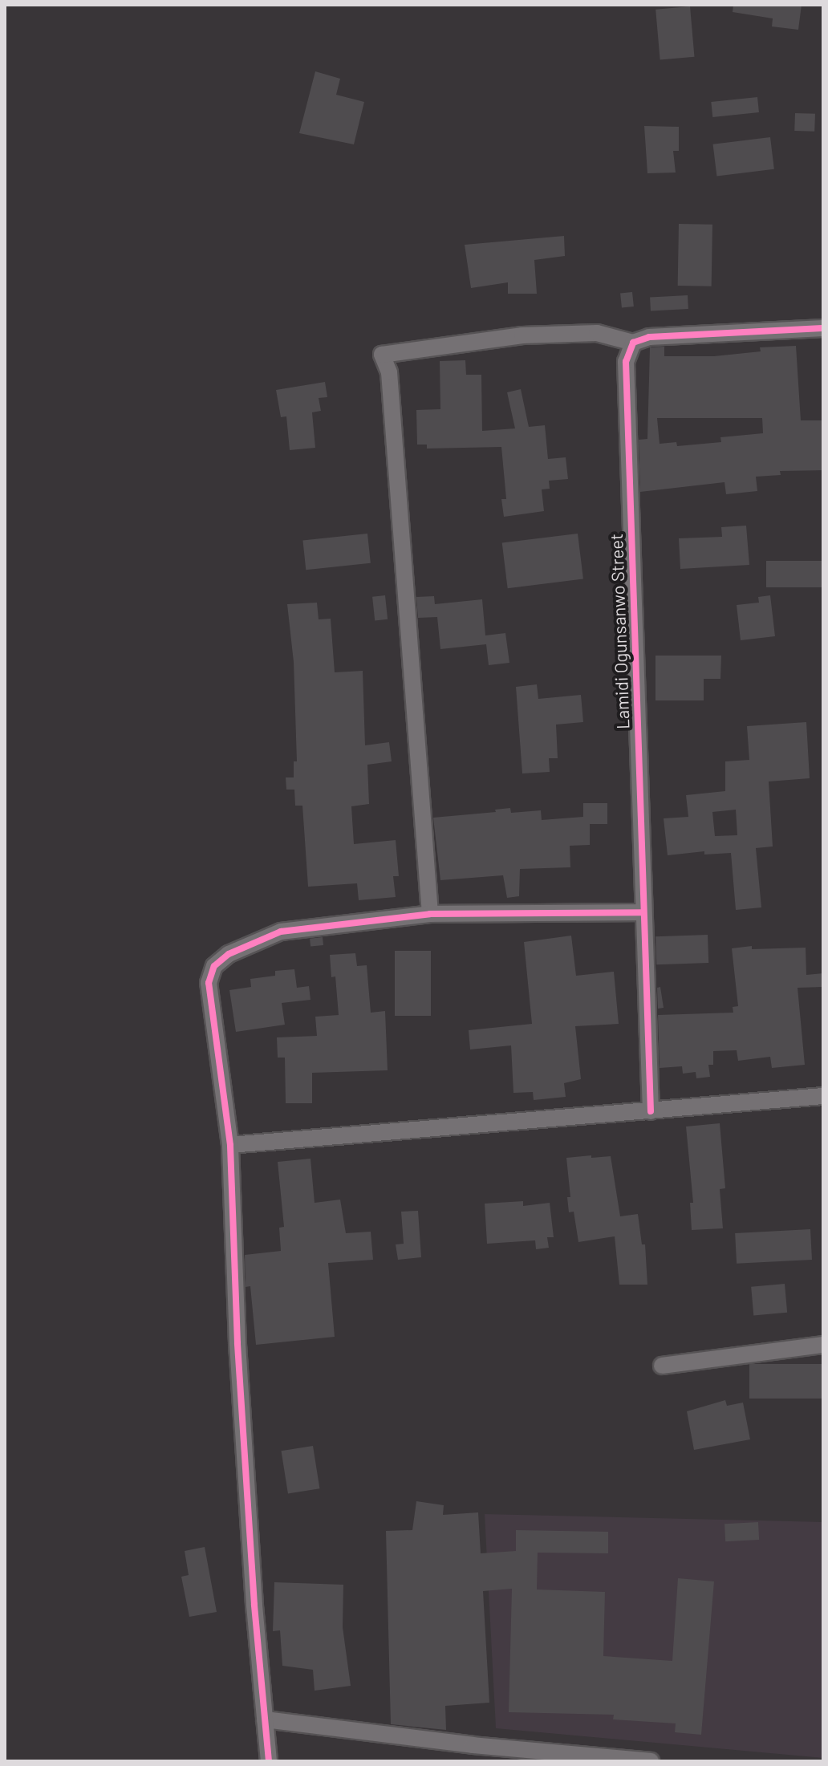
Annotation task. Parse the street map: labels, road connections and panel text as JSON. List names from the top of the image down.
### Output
{
  "streets": {
    "street": ["Lamidi Ogunsanwo Street"]
  }
}
